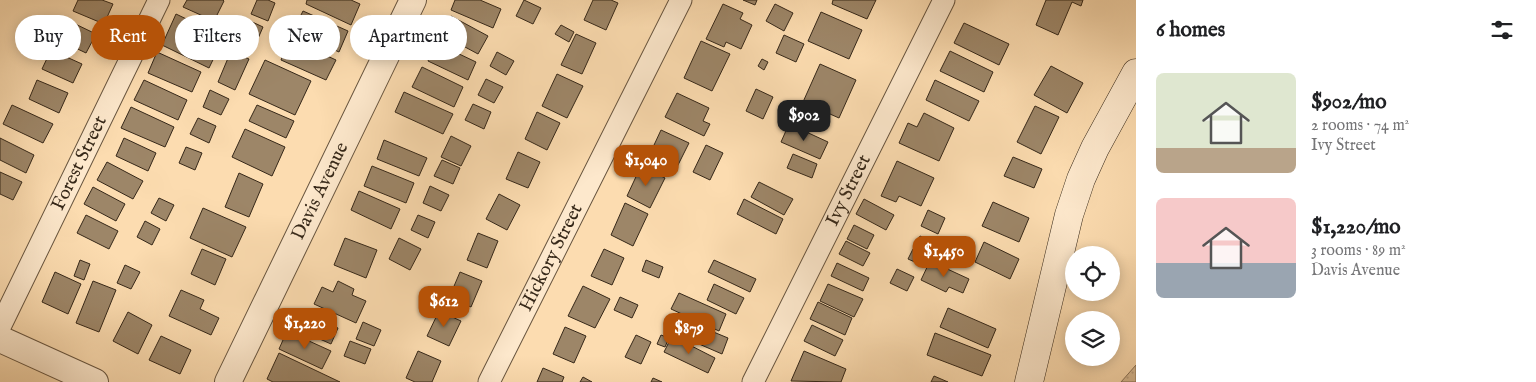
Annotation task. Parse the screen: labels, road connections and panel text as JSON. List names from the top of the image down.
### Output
{
  "streets": {
    "street": [
      "Forest Street",
      "Davis Avenue",
      "Ivy Street",
      "Hickory Street"
    ]
  },
  "page": {
    "heading": "6 homes",
    "chip": [
      "Buy",
      "Rent",
      "Filters",
      "New",
      "Apartment"
    ],
    "list": [
      {
        "name": "$902/mo",
        "note": "2 rooms · 74 m² · Ivy Street"
      },
      {
        "name": "$1,220/mo",
        "note": "3 rooms · 89 m² · Davis Avenue"
      }
    ],
    "price": [
      "$902",
      "$1,040",
      "$1,450",
      "$612",
      "$1,220",
      "$879"
    ]
  }
}
